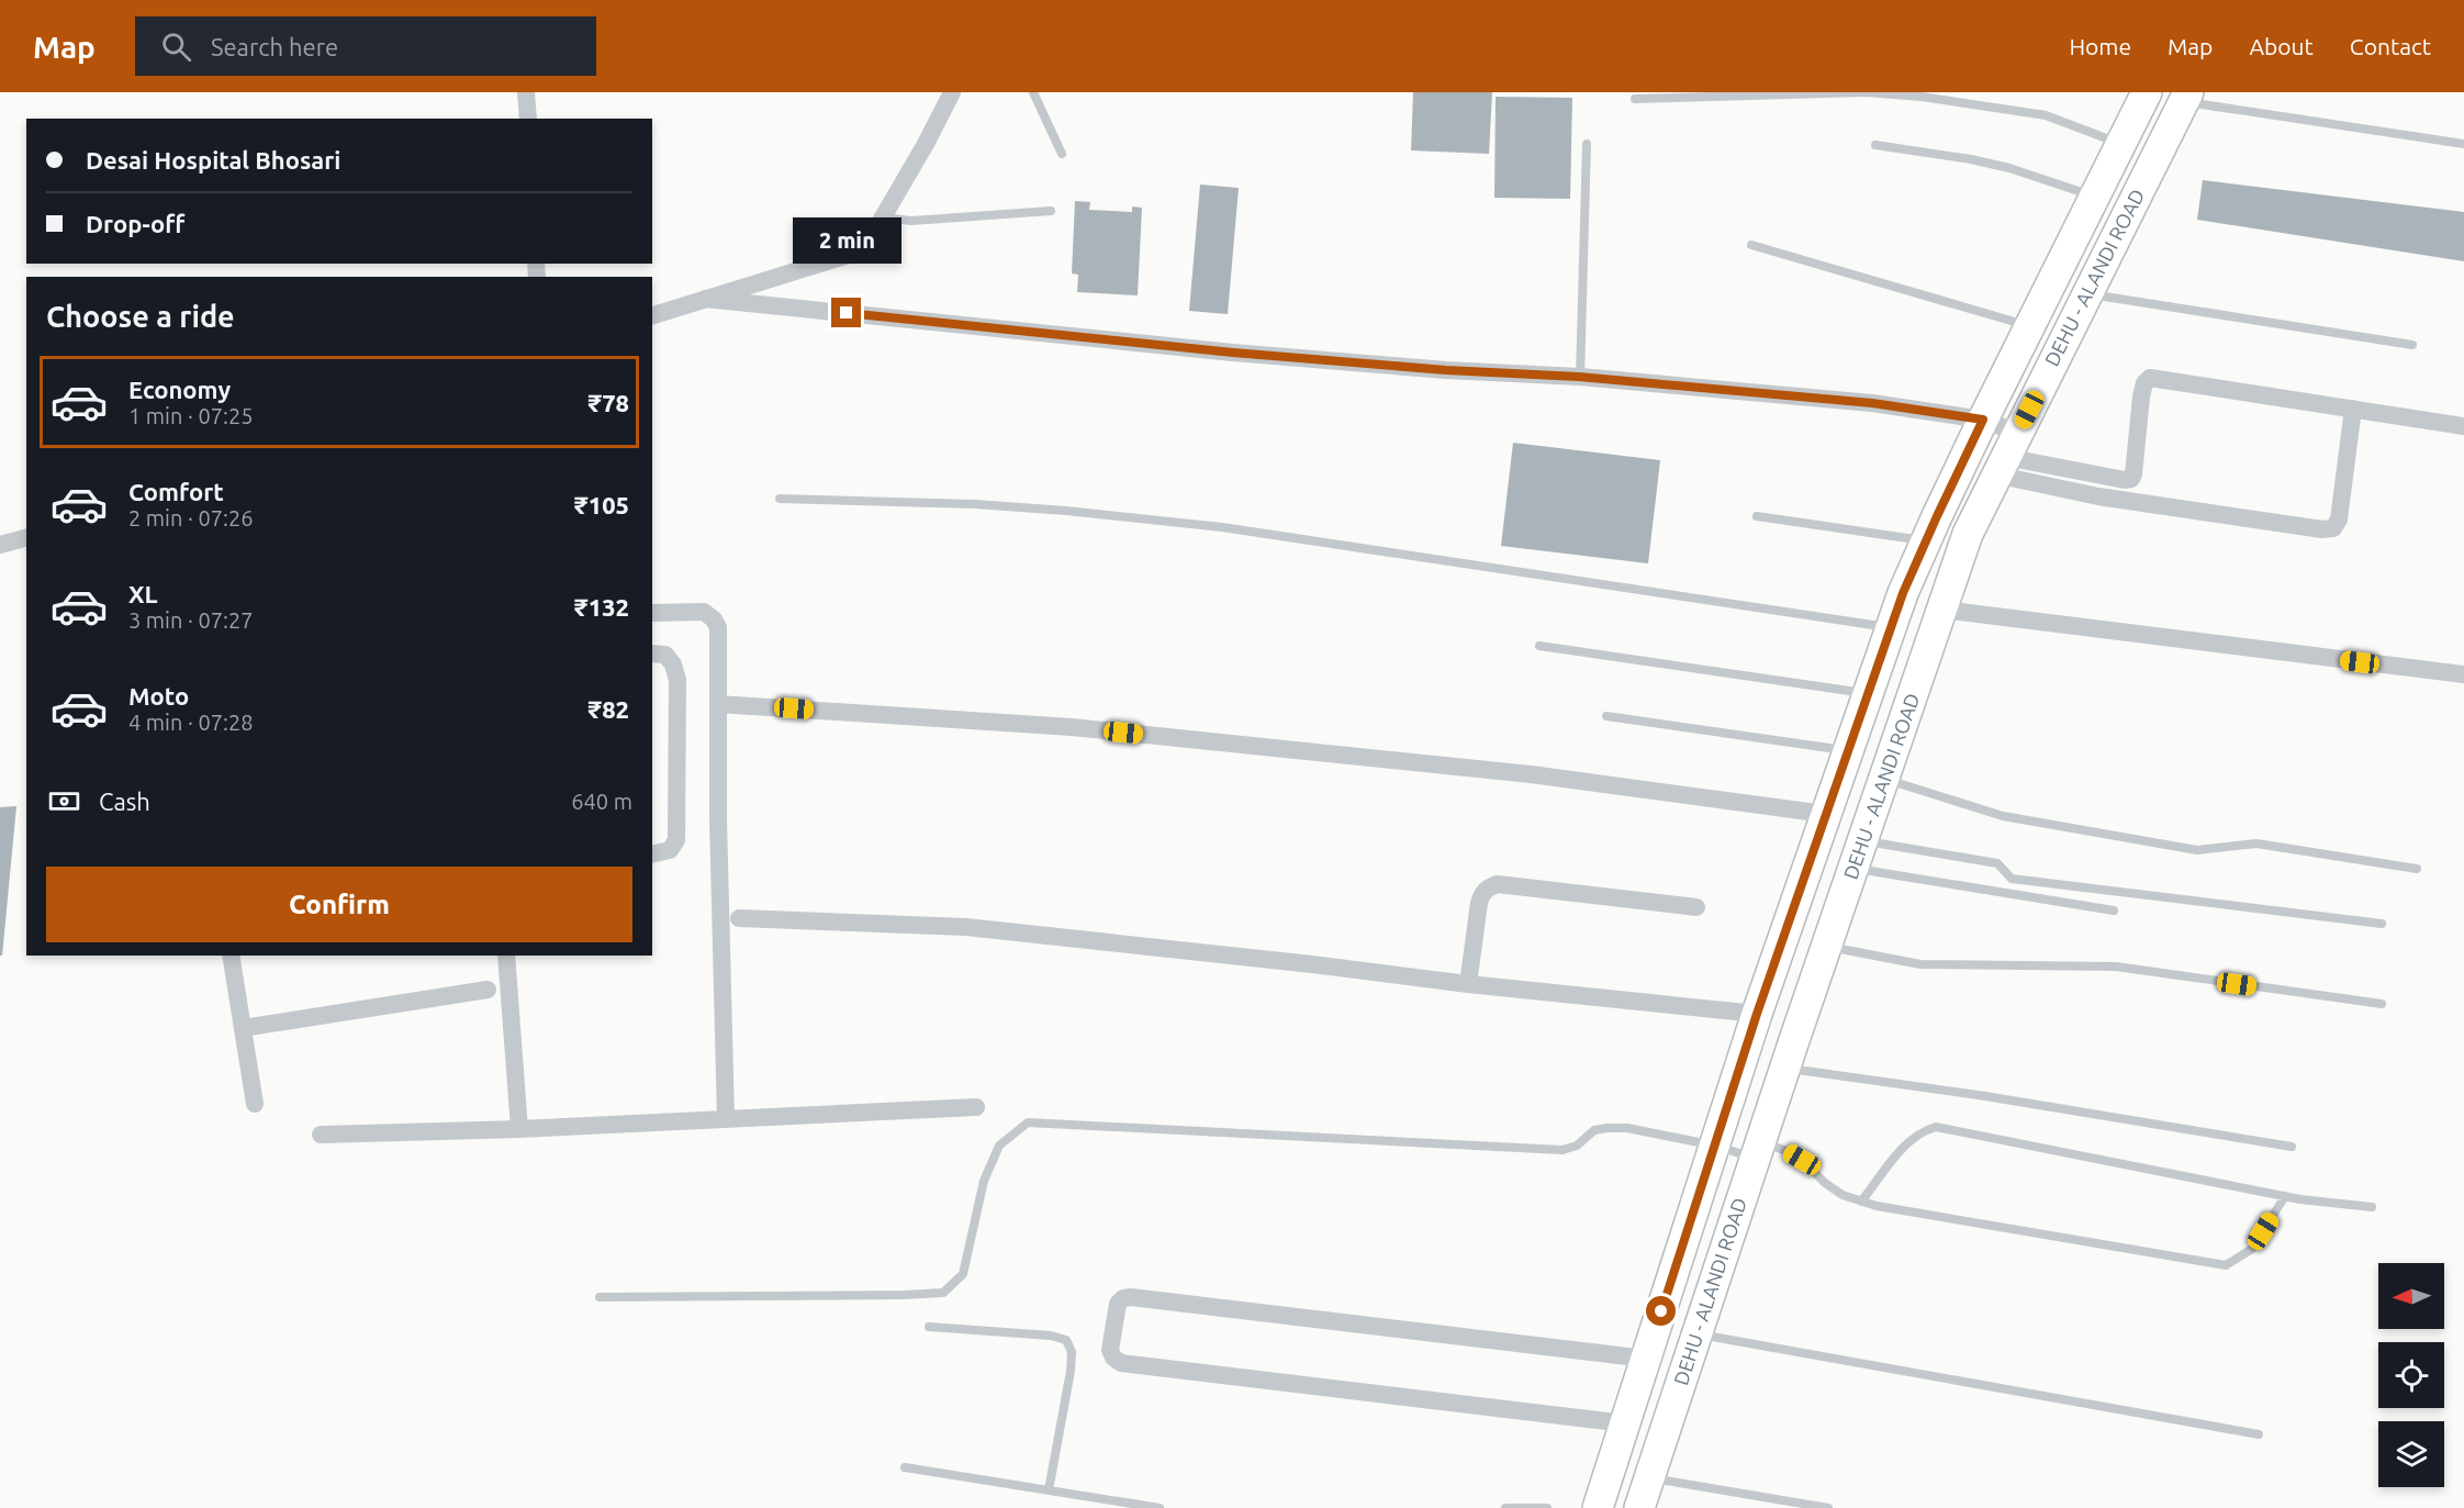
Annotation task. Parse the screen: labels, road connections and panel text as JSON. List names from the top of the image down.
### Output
{
  "streets": {
    "main road": ["DEHU - ALANDI ROAD"]
  },
  "north": "left",
  "page": {
    "header": "Map",
    "search": "Search here",
    "nav": [
      "Home",
      "Map",
      "About",
      "Contact"
    ],
    "banner": ["Desai Hospital Bhosari", "Drop-off"],
    "bubble": "2 min",
    "heading": "Choose a ride",
    "list": [
      {
        "name": "Economy",
        "note": "1 min · 07:25",
        "value": "₹78"
      },
      {
        "name": "Comfort",
        "note": "2 min · 07:26",
        "value": "₹105"
      },
      {
        "name": "XL",
        "note": "3 min · 07:27",
        "value": "₹132"
      },
      {
        "name": "Moto",
        "note": "4 min · 07:28",
        "value": "₹82"
      }
    ],
    "pay": ["Cash", "640 m"],
    "buttons": "Confirm"
  }
}
